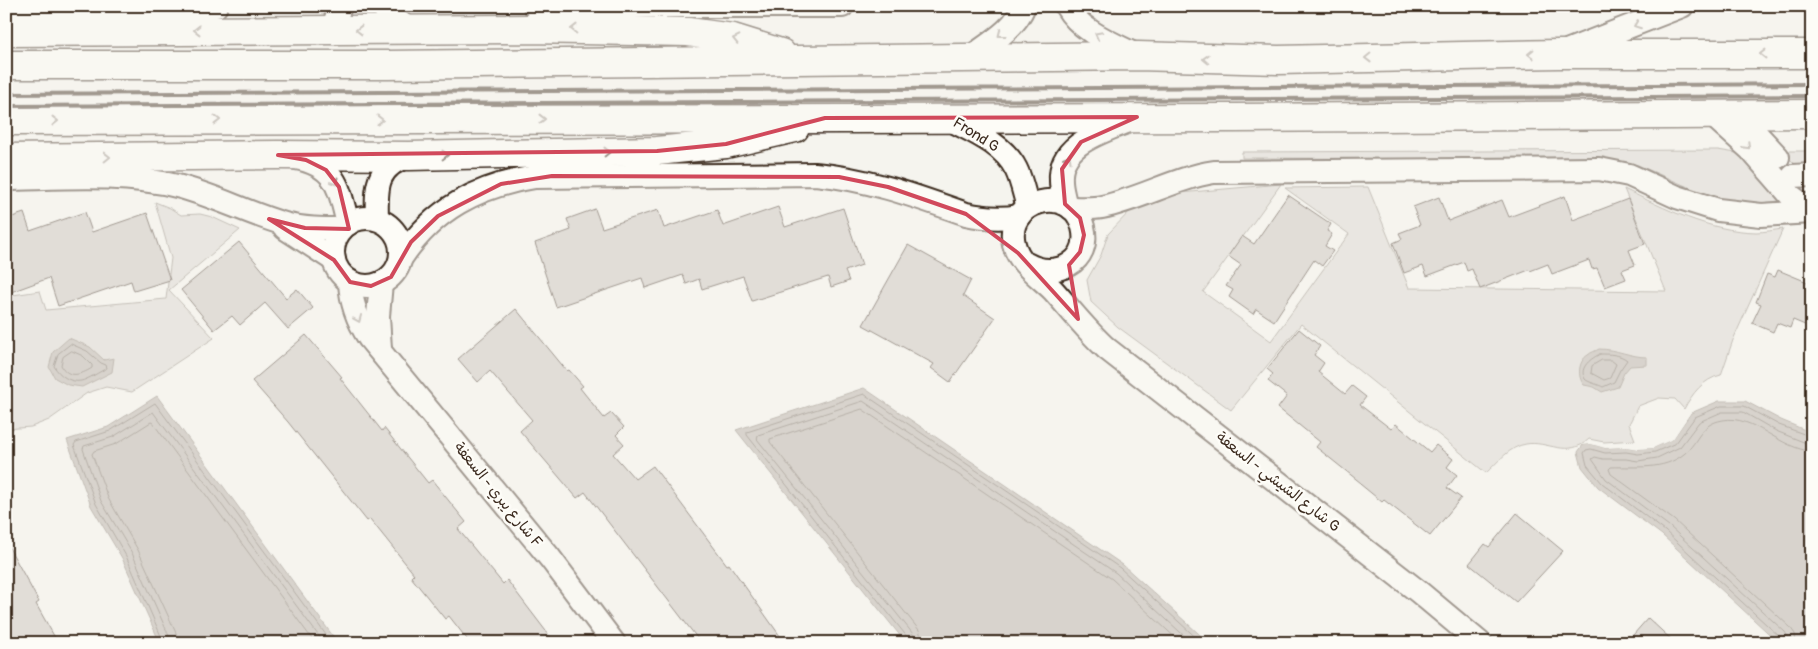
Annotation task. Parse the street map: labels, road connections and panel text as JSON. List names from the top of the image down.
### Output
{
  "streets": {
    "street": ["Frond G", "شارع الشيشي - السعفة G", "شارع يبري - السعفة F"]
  },
  "crossings": [
    ["Frond G", "شارع الشيشي - السعفة G"]
  ]
}
